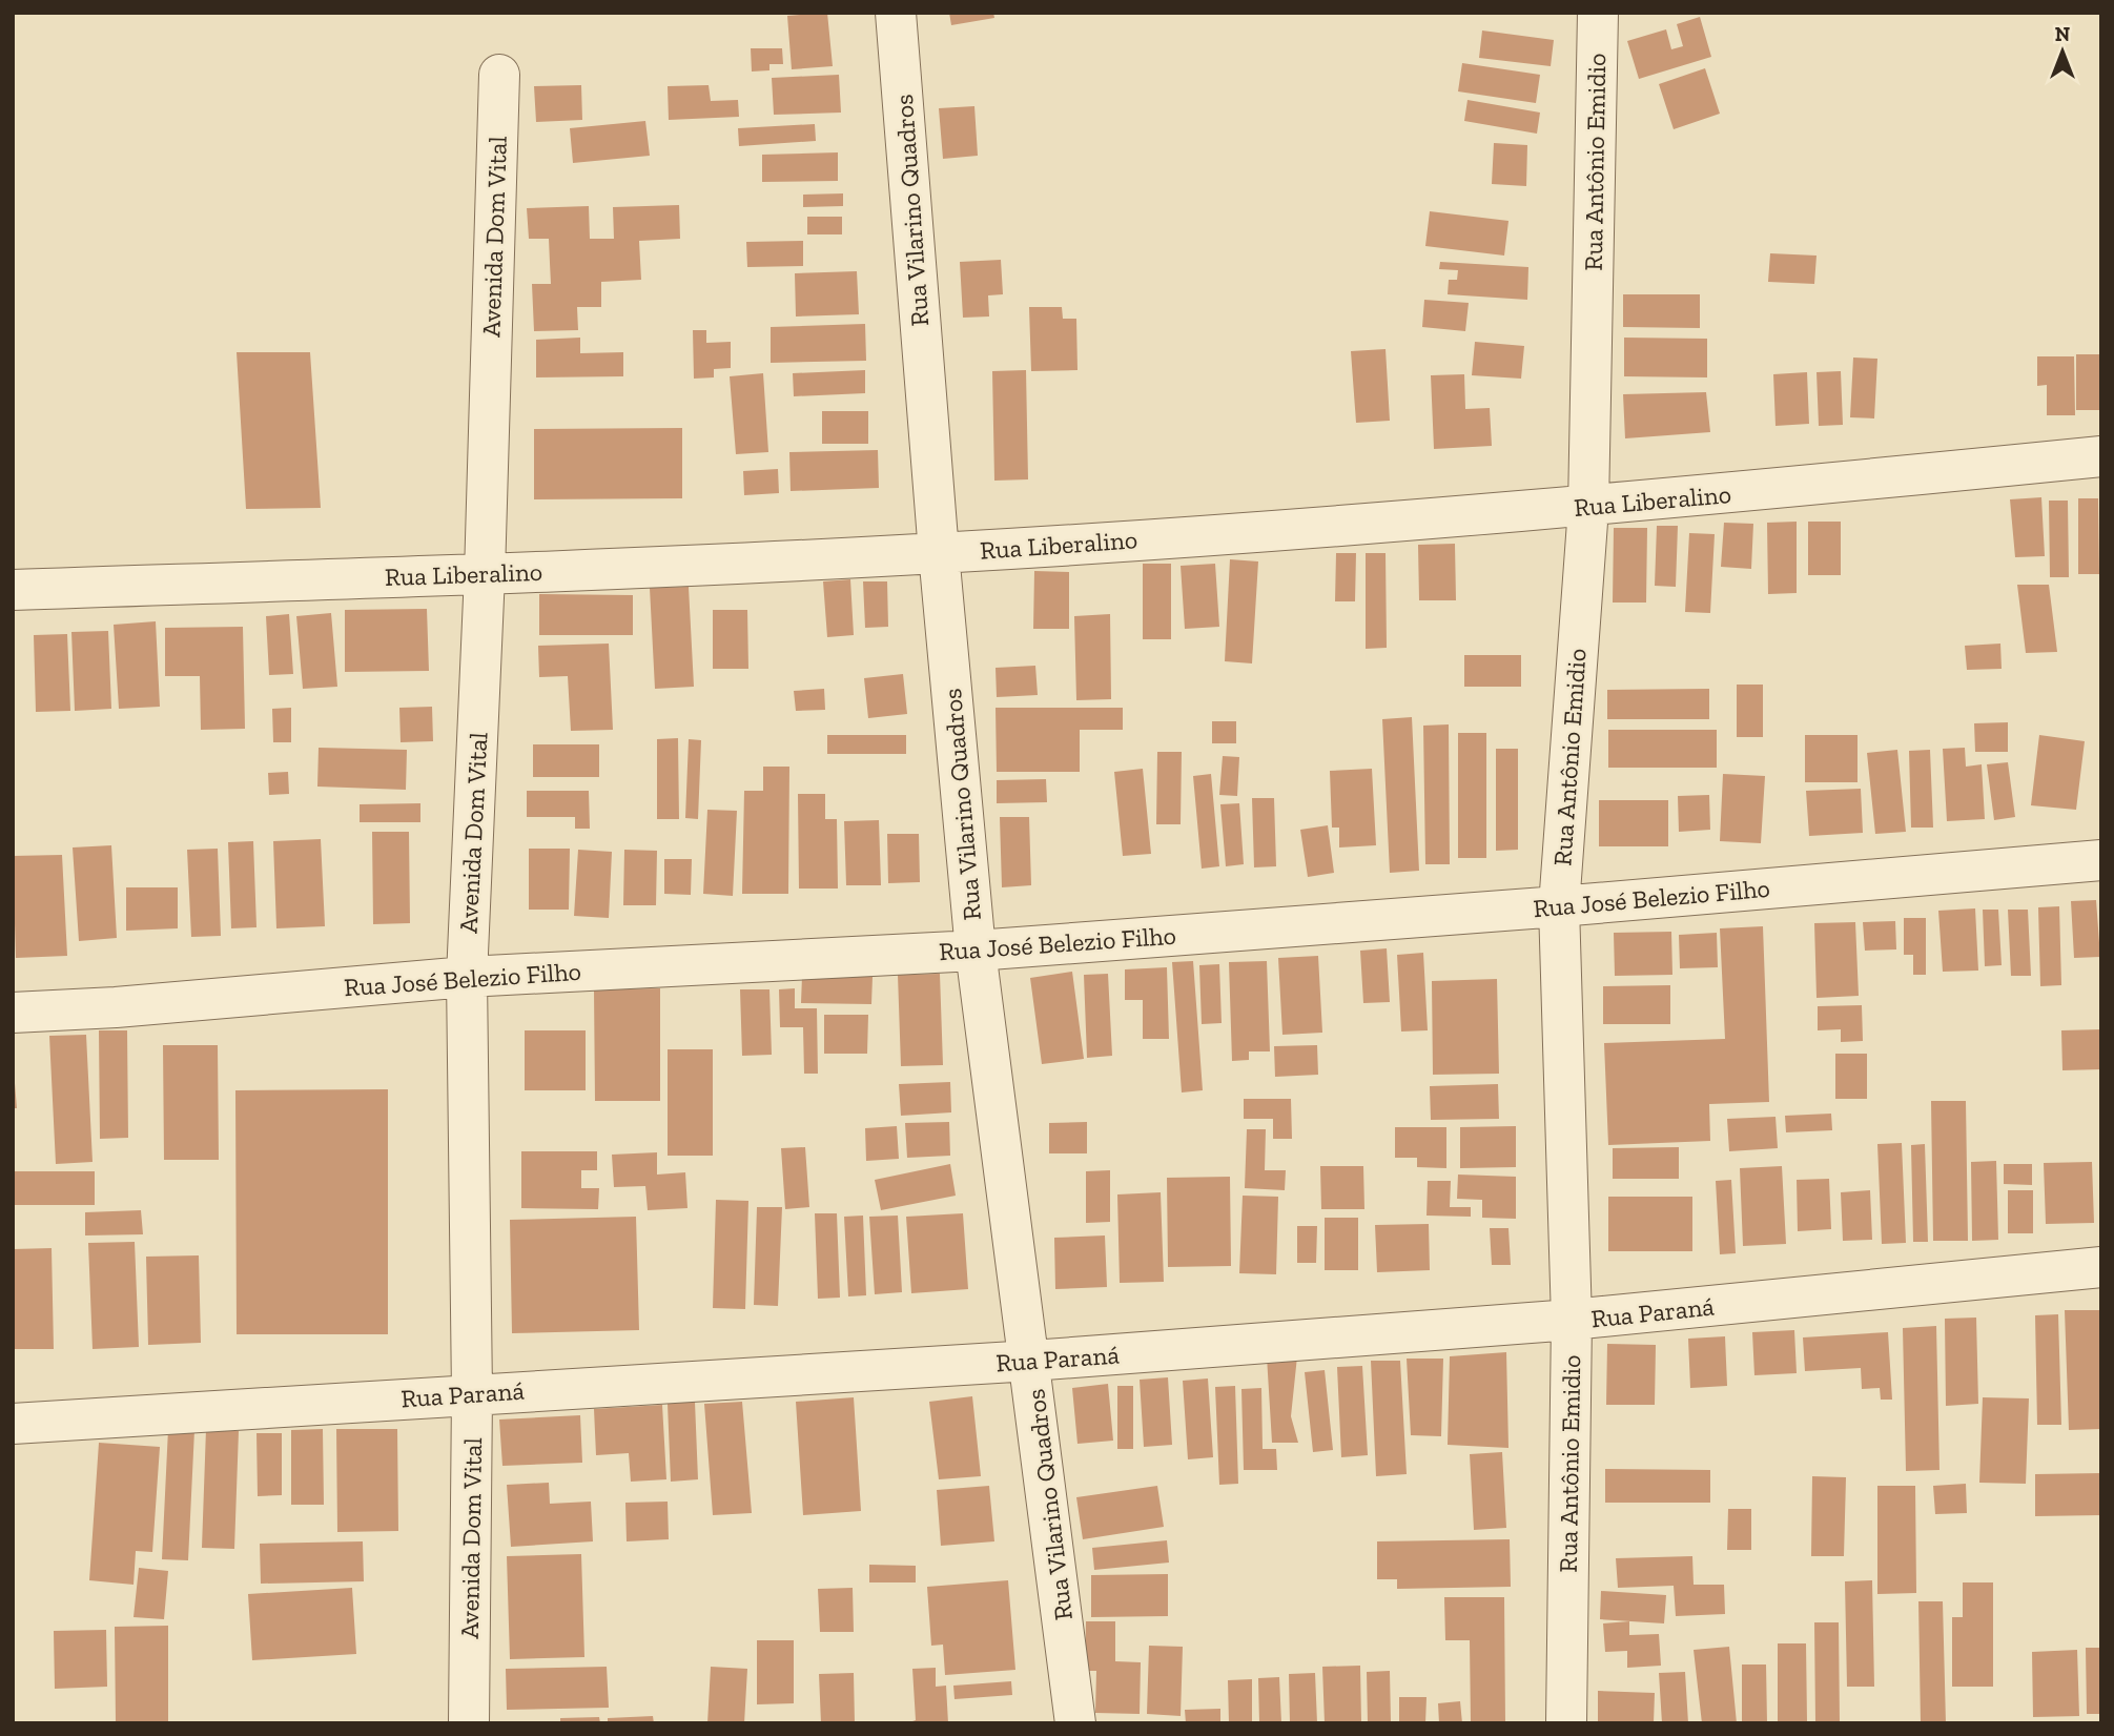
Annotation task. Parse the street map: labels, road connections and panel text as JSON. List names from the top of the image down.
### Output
{
  "streets": {
    "street": [
      "Rua Antônio Emidio",
      "Rua Vilarino Quadros",
      "Avenida Dom Vital",
      "Rua Liberalino",
      "Rua José Belezio Filho",
      "Rua Paraná"
    ]
  },
  "crossings": [
    ["Rua Antônio Emidio", "Rua Liberalino"],
    ["Rua Antônio Emidio", "Rua José Belezio Filho"],
    ["Rua Antônio Emidio", "Rua Paraná"],
    ["Rua Vilarino Quadros", "Rua Liberalino"],
    ["Rua Vilarino Quadros", "Rua José Belezio Filho"],
    ["Rua Vilarino Quadros", "Rua Paraná"],
    ["Avenida Dom Vital", "Rua Liberalino"],
    ["Avenida Dom Vital", "Rua José Belezio Filho"],
    ["Avenida Dom Vital", "Rua Paraná"]
  ],
  "north": "top"
}
